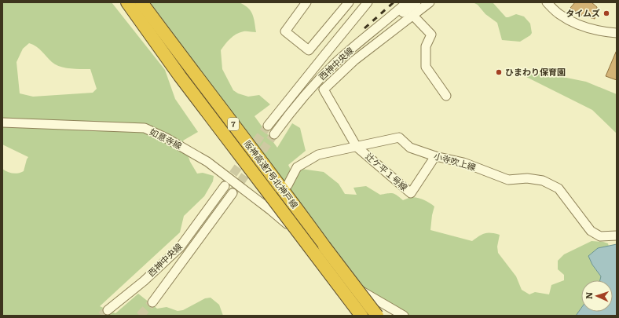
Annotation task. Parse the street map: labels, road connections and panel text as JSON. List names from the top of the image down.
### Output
{
  "streets": {
    "highway": ["7", "阪神高速7号北神戸線"],
    "street": [
      "西神中央線",
      "如意寺線",
      "小寺吹上線",
      "辻ケ平１号線"
    ]
  },
  "crossings": [
    ["小寺吹上線", "辻ケ平１号線"]
  ],
  "places": ["タイムズ", "ひまわり保育園"],
  "north": "left"
}
